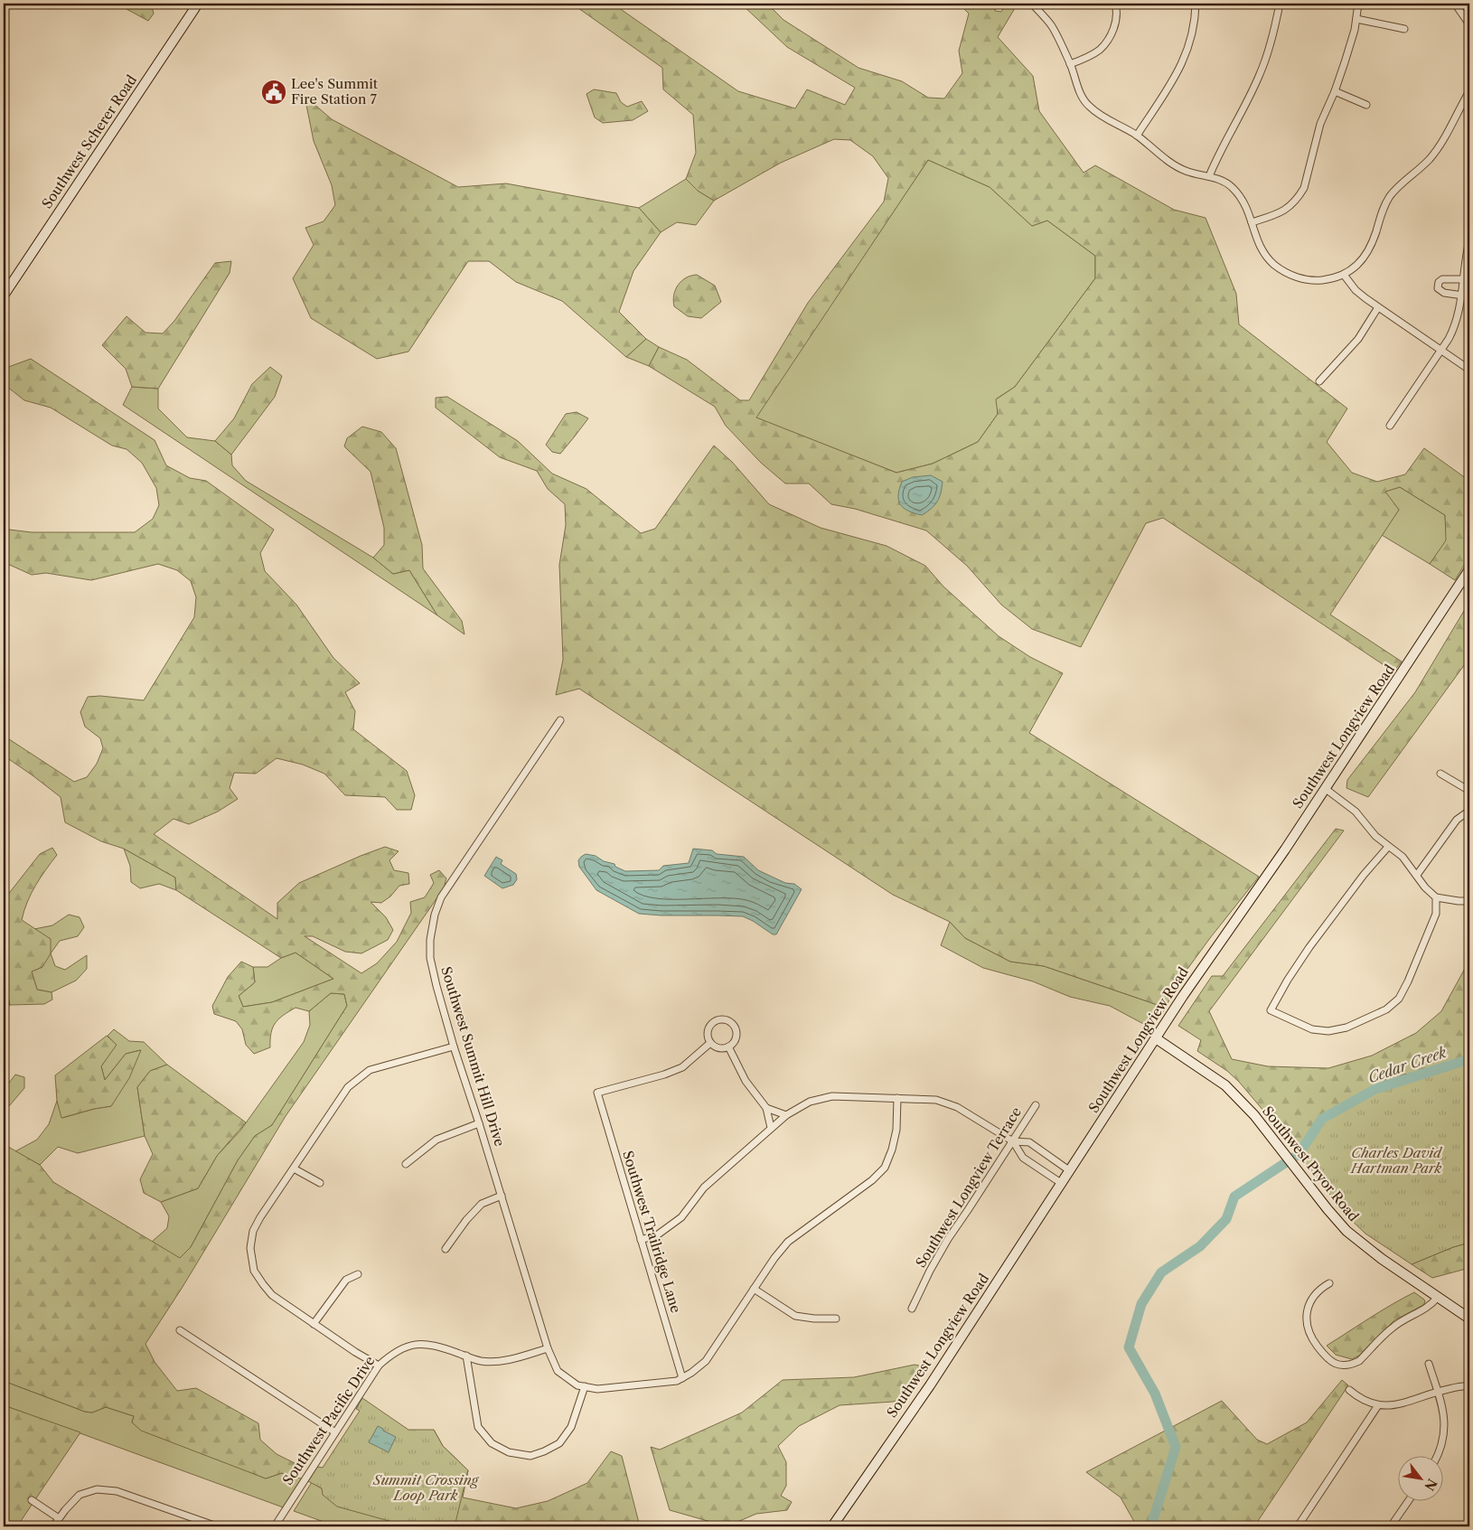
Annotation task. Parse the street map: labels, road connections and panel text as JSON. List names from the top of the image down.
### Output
{
  "streets": {
    "street": [
      "Southwest Scherer Road",
      "Southwest Longview Road",
      "Southwest Summit Hill Drive",
      "Southwest Pryor Road",
      "Southwest Longview Terrace",
      "Southwest Trailridge Lane",
      "Southwest Pacific Drive"
    ]
  },
  "crossings": [
    ["Southwest Longview Road", "Southwest Pryor Road"],
    ["Southwest Summit Hill Drive", "Southwest Pacific Drive"]
  ],
  "water": ["Cedar Creek"],
  "parks": ["Charles David Hartman Park", "Summit Crossing Loop Park"],
  "places": {
    "public building": ["Lee's Summit Fire Station 7"]
  },
  "north": "bottom right"
}
